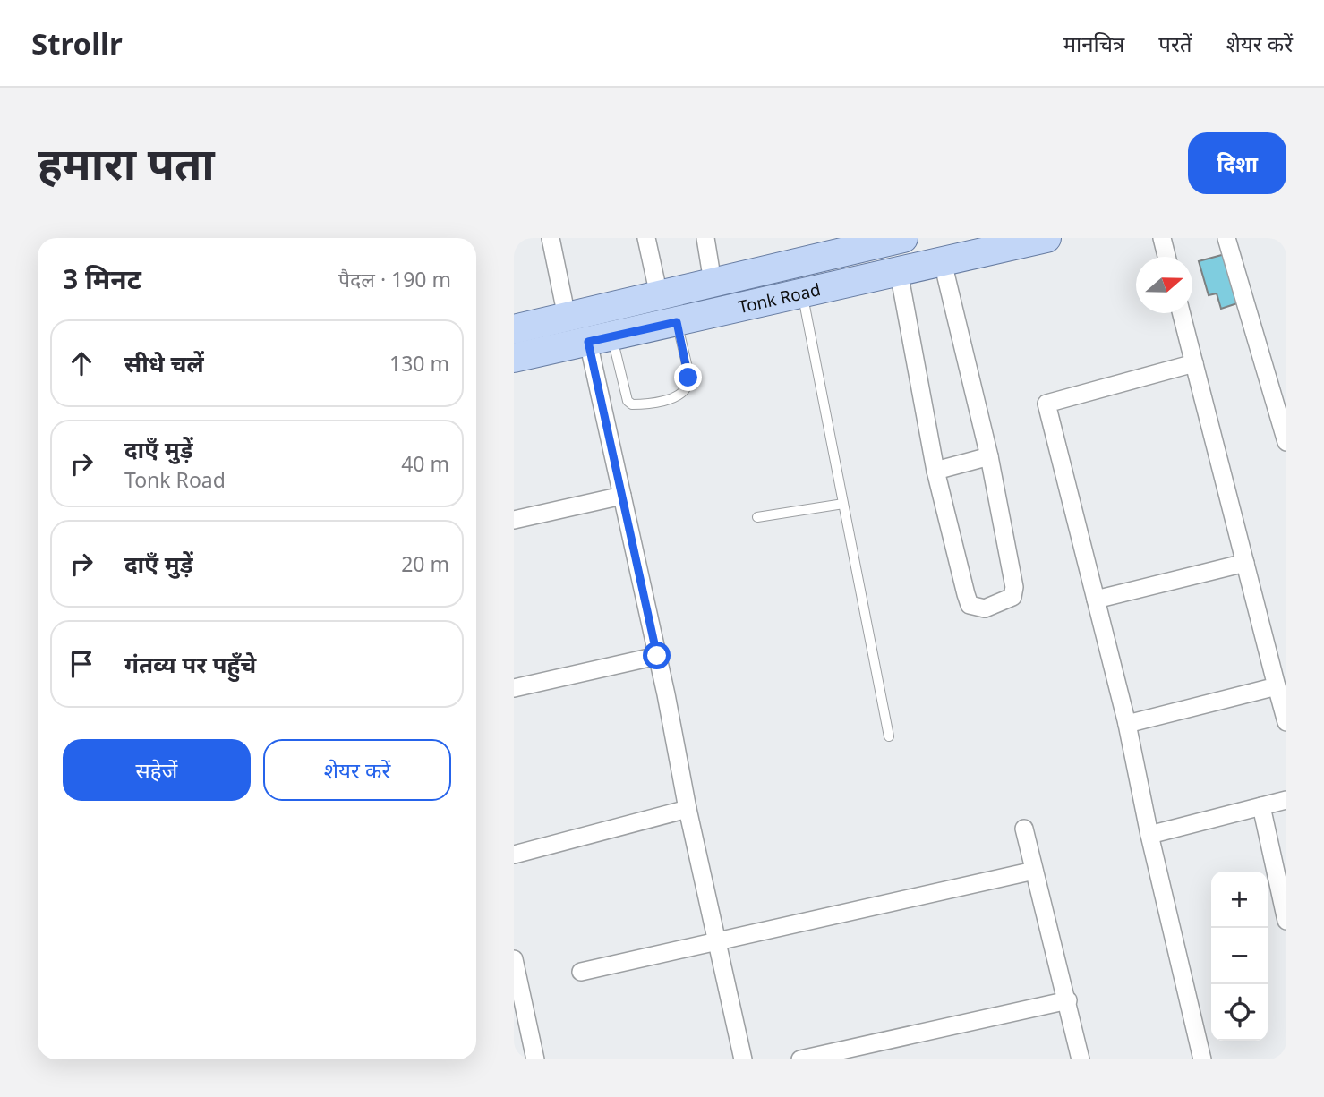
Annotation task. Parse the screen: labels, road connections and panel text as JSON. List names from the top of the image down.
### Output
{
  "streets": {
    "main road": ["Tonk Road"]
  },
  "north": "right",
  "page": {
    "header": "Strollr",
    "nav": ["मानचित्र", "परतें", "शेयर करें"],
    "buttons": [
      "दिशा",
      ["सहेजें", "शेयर करें"]
    ],
    "title": "हमारा पता",
    "heading": ["3 मिनट", "पैदल · 190 m"],
    "list": [
      ["सीधे चलें", "130 m"],
      ["दाएँ मुड़ें", "Tonk Road", "40 m"],
      ["दाएँ मुड़ें", "20 m"],
      "गंतव्य पर पहुँचे"
    ],
    "map_buttons": ["+", "−"]
  }
}
